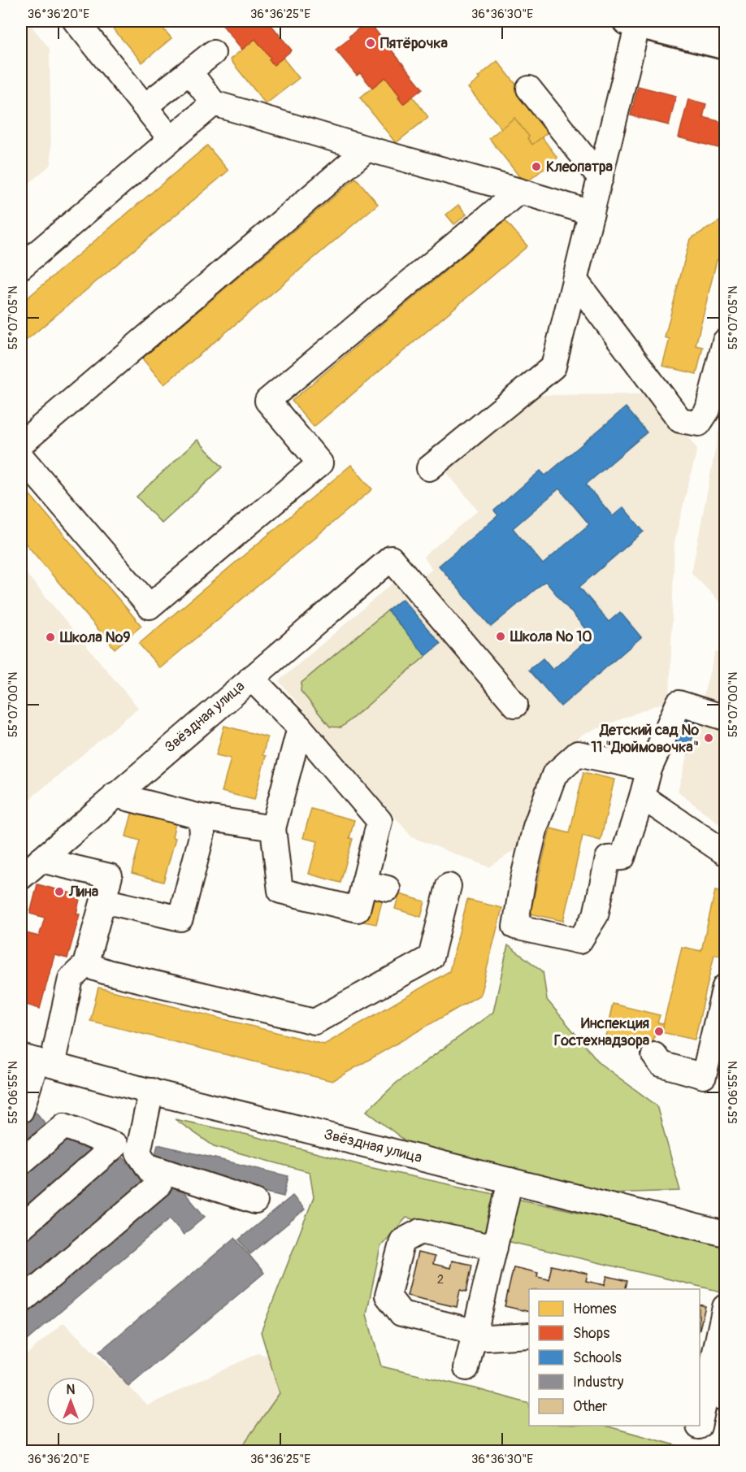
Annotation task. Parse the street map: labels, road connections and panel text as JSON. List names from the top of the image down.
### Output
{
  "streets": {
    "street": ["Звёздная улица"]
  },
  "places": [
    "Пятёрочка",
    "Клеопатра",
    "Школа № 10",
    "Школа №9",
    "Детский сад № 11 \"Дюймовочка\"",
    "Лина",
    "Инспекция Гостехнадзора"
  ],
  "house_numbers": ["2"],
  "legend": [
    "Homes",
    "Shops",
    "Schools",
    "Industry",
    "Other"
  ],
  "north": "top",
  "coordinates": [
    "36°36'20\"E",
    "36°36'25\"E",
    "36°36'30\"E",
    "55°07'05\"N",
    "55°07'00\"N",
    "55°06'55\"N"
  ]
}
